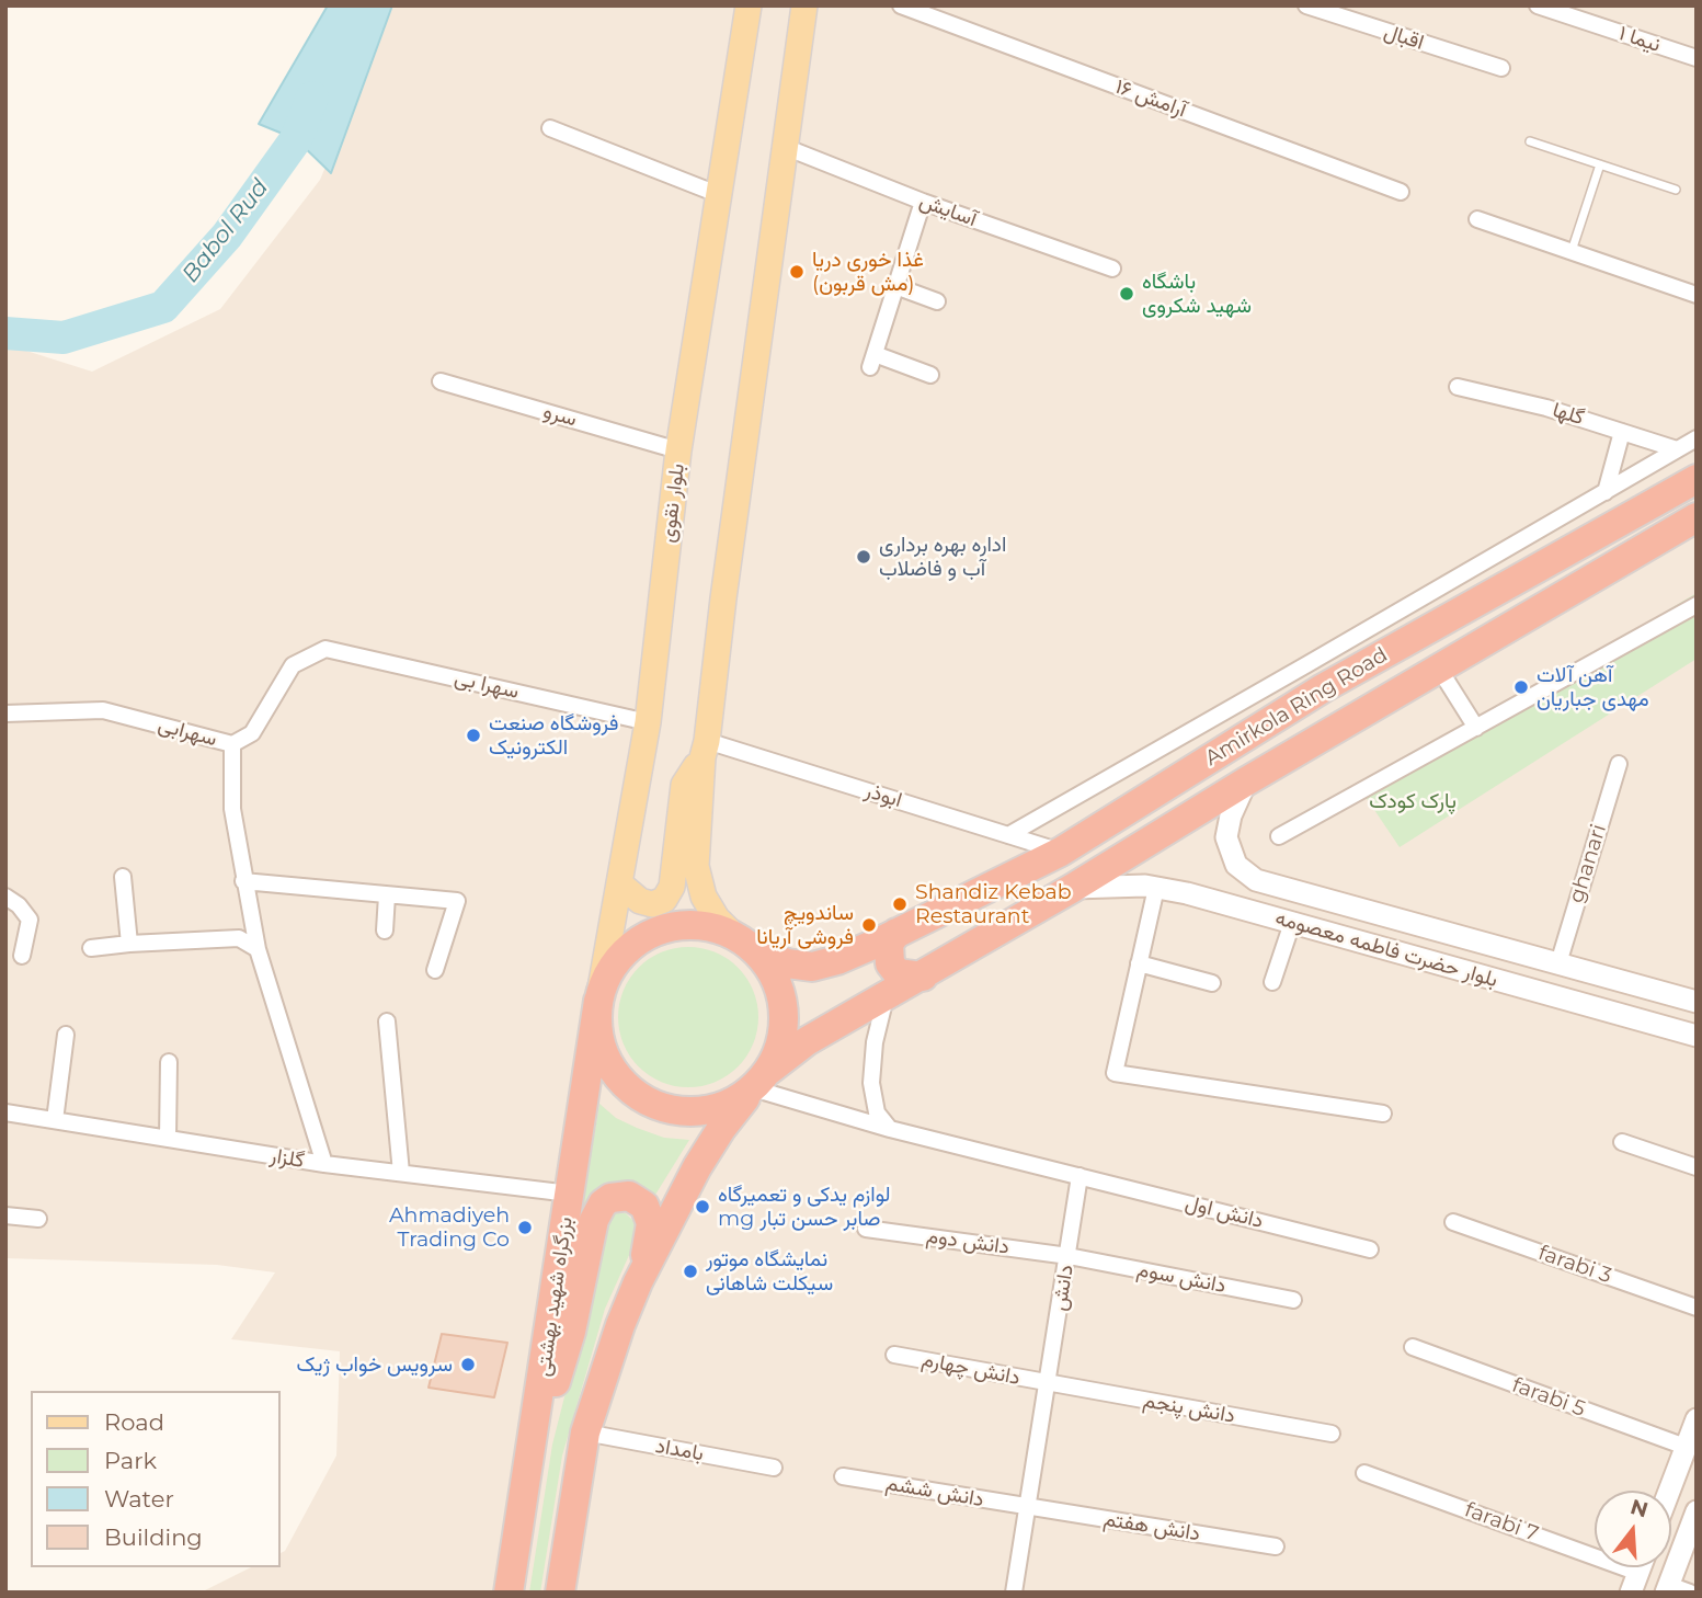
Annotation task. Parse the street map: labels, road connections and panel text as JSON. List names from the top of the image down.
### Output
{
  "streets": {
    "highway": ["Amirkola Ring Road", "بزرگراه شهید بهشتی"],
    "main road": ["بلوار نقوی", "بلوار حضرت فاطمه معصومه"],
    "street": [
      "اقبال",
      "نیما ۱",
      "آرامش ۱۶",
      "آسایش",
      "گلها",
      "سرو",
      "سهرا بی",
      "سهرابی",
      "ابوذر",
      "ghanari",
      "گلزار",
      "دانش اول",
      "دانش دوم",
      "farabi 3",
      "دانش سوم",
      "دانش",
      "دانش چهارم",
      "farabi 5",
      "دانش پنجم",
      "بامداد",
      "دانش ششم",
      "farabi 7",
      "دانش هفتم"
    ]
  },
  "crossings": [
    ["سرو", "بلوار نقوی"],
    ["بلوار نقوی", "سهرا بی"],
    ["بلوار نقوی", "Amirkola Ring Road"],
    ["بلوار نقوی", "بزرگراه شهید بهشتی"],
    ["سهرا بی", "سهرابی"],
    ["Amirkola Ring Road", "ابوذر"],
    ["Amirkola Ring Road", "بلوار حضرت فاطمه معصومه"],
    ["Amirkola Ring Road", "بزرگراه شهید بهشتی"],
    ["ghanari", "بلوار حضرت فاطمه معصومه"],
    ["گلزار", "بزرگراه شهید بهشتی"],
    ["دانش اول", "دانش"],
    ["دانش دوم", "دانش سوم"],
    ["دانش دوم", "دانش"],
    ["دانش سوم", "دانش"],
    ["دانش", "دانش چهارم"],
    ["دانش", "دانش پنجم"],
    ["دانش", "دانش ششم"],
    ["دانش", "دانش هفتم"],
    ["دانش چهارم", "دانش پنجم"],
    ["دانش ششم", "دانش هفتم"]
  ],
  "water": ["Babol Rud"],
  "parks": ["پارک کودک"],
  "places": [
    "غذا خوری دریا (مش قربون)",
    "باشگاه شهید شکروی",
    "اداره بهره برداری آب و فاضلاب",
    "آهن آلات مهدی جباریان",
    "فروشگاه صنعت الکترونیک",
    "Shandiz Kebab Restaurant",
    "ساندویچ فروشی آریانا",
    "لوازم یدکی و تعمیرگاه mg صابر حسن تبار",
    "Ahmadiyeh Trading Co",
    "نمایشگاه موتور سیکلت شاهانی",
    "سرویس خواب ژیک"
  ],
  "legend": [
    "Road",
    "Park",
    "Water",
    "Building"
  ],
  "north": "top"
}
